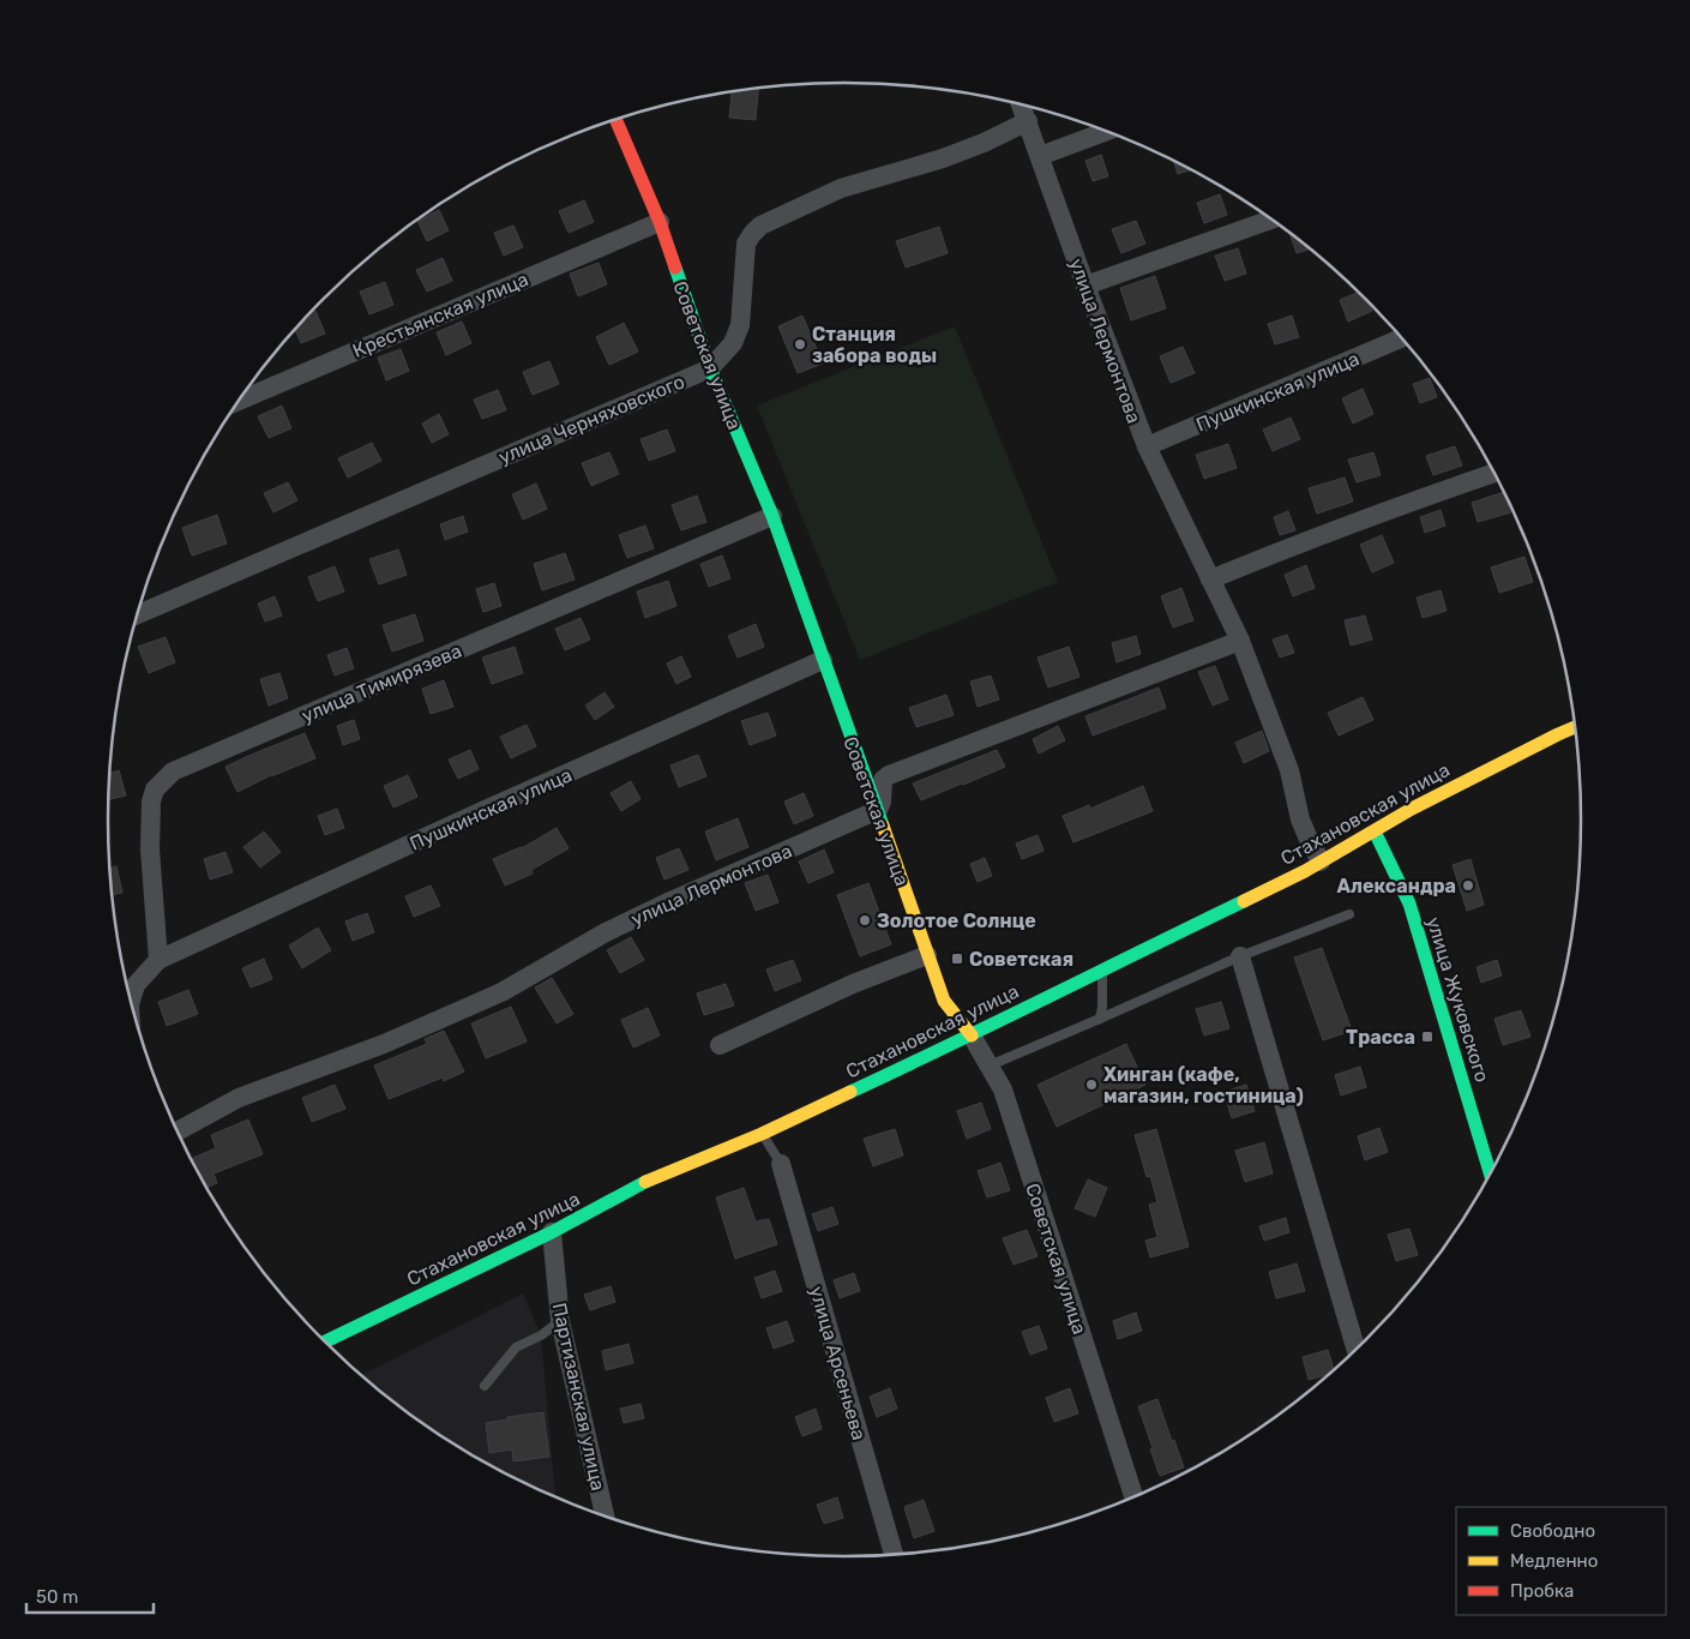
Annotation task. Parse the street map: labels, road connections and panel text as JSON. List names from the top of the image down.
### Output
{
  "streets": {
    "main road": ["Советская улица", "Стахановская улица", "улица Жуковского"],
    "street": [
      "Крестьянская улица",
      "улица Лермонтова",
      "Пушкинская улица",
      "улица Черняховского",
      "улица Тимирязева",
      "улица Арсеньева",
      "Партизанская улица"
    ]
  },
  "crossings": [
    ["Крестьянская улица", "Советская улица"],
    ["улица Лермонтова", "Советская улица"],
    ["улица Лермонтова", "Пушкинская улица"],
    ["улица Лермонтова", "улица Черняховского"],
    ["улица Лермонтова", "Стахановская улица"],
    ["Советская улица", "Пушкинская улица"],
    ["Советская улица", "улица Черняховского"],
    ["Советская улица", "улица Тимирязева"],
    ["Советская улица", "Стахановская улица"],
    ["Пушкинская улица", "улица Тимирязева"],
    ["Стахановская улица", "улица Жуковского"],
    ["Стахановская улица", "Партизанская улица"]
  ],
  "places": {
    "other": [
      "Станция забора воды",
      "Александра",
      "Золотое Солнце",
      "Хинган (кафе, магазин, гостиница)"
    ],
    "transit": ["Советская", "Трасса"]
  },
  "legend": ["Свободно", "Медленно", "Пробка"],
  "scale_bar": "50 m"
}
